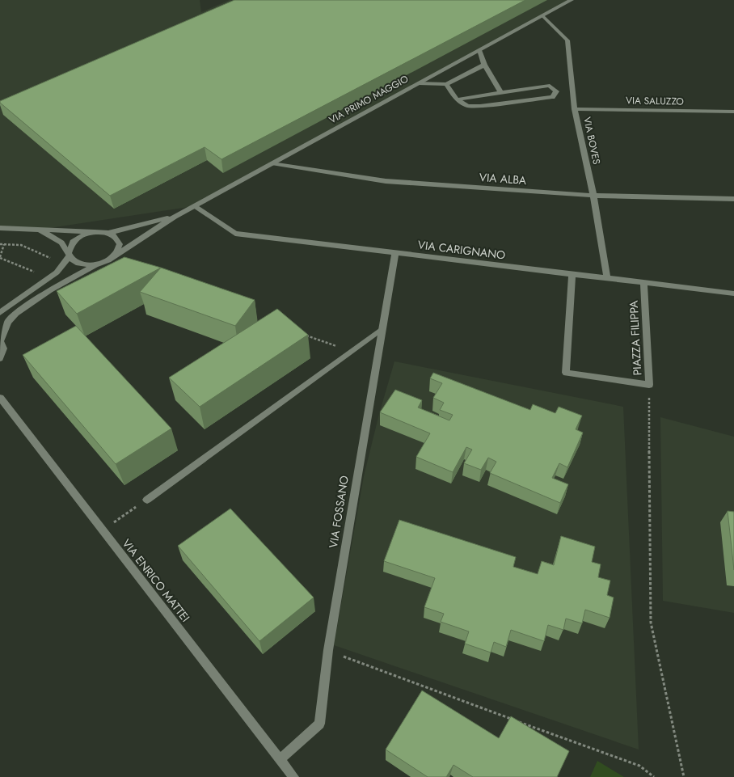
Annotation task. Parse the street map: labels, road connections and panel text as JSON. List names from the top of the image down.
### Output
{
  "streets": {
    "street": [
      "VIA PRIMO MAGGIO",
      "VIA SALUZZO",
      "VIA BOVES",
      "VIA ALBA",
      "VIA CARIGNANO",
      "PIAZZA FILIPPA",
      "VIA FOSSANO",
      "VIA ENRICO MATTEI"
    ]
  },
  "crossings": [
    ["VIA PRIMO MAGGIO", "VIA BOVES"],
    ["VIA PRIMO MAGGIO", "VIA ALBA"],
    ["VIA PRIMO MAGGIO", "VIA CARIGNANO"],
    ["VIA SALUZZO", "VIA BOVES"],
    ["VIA BOVES", "VIA ALBA"],
    ["VIA BOVES", "VIA CARIGNANO"],
    ["VIA CARIGNANO", "PIAZZA FILIPPA"],
    ["VIA CARIGNANO", "VIA FOSSANO"],
    ["VIA FOSSANO", "VIA ENRICO MATTEI"]
  ]
}
